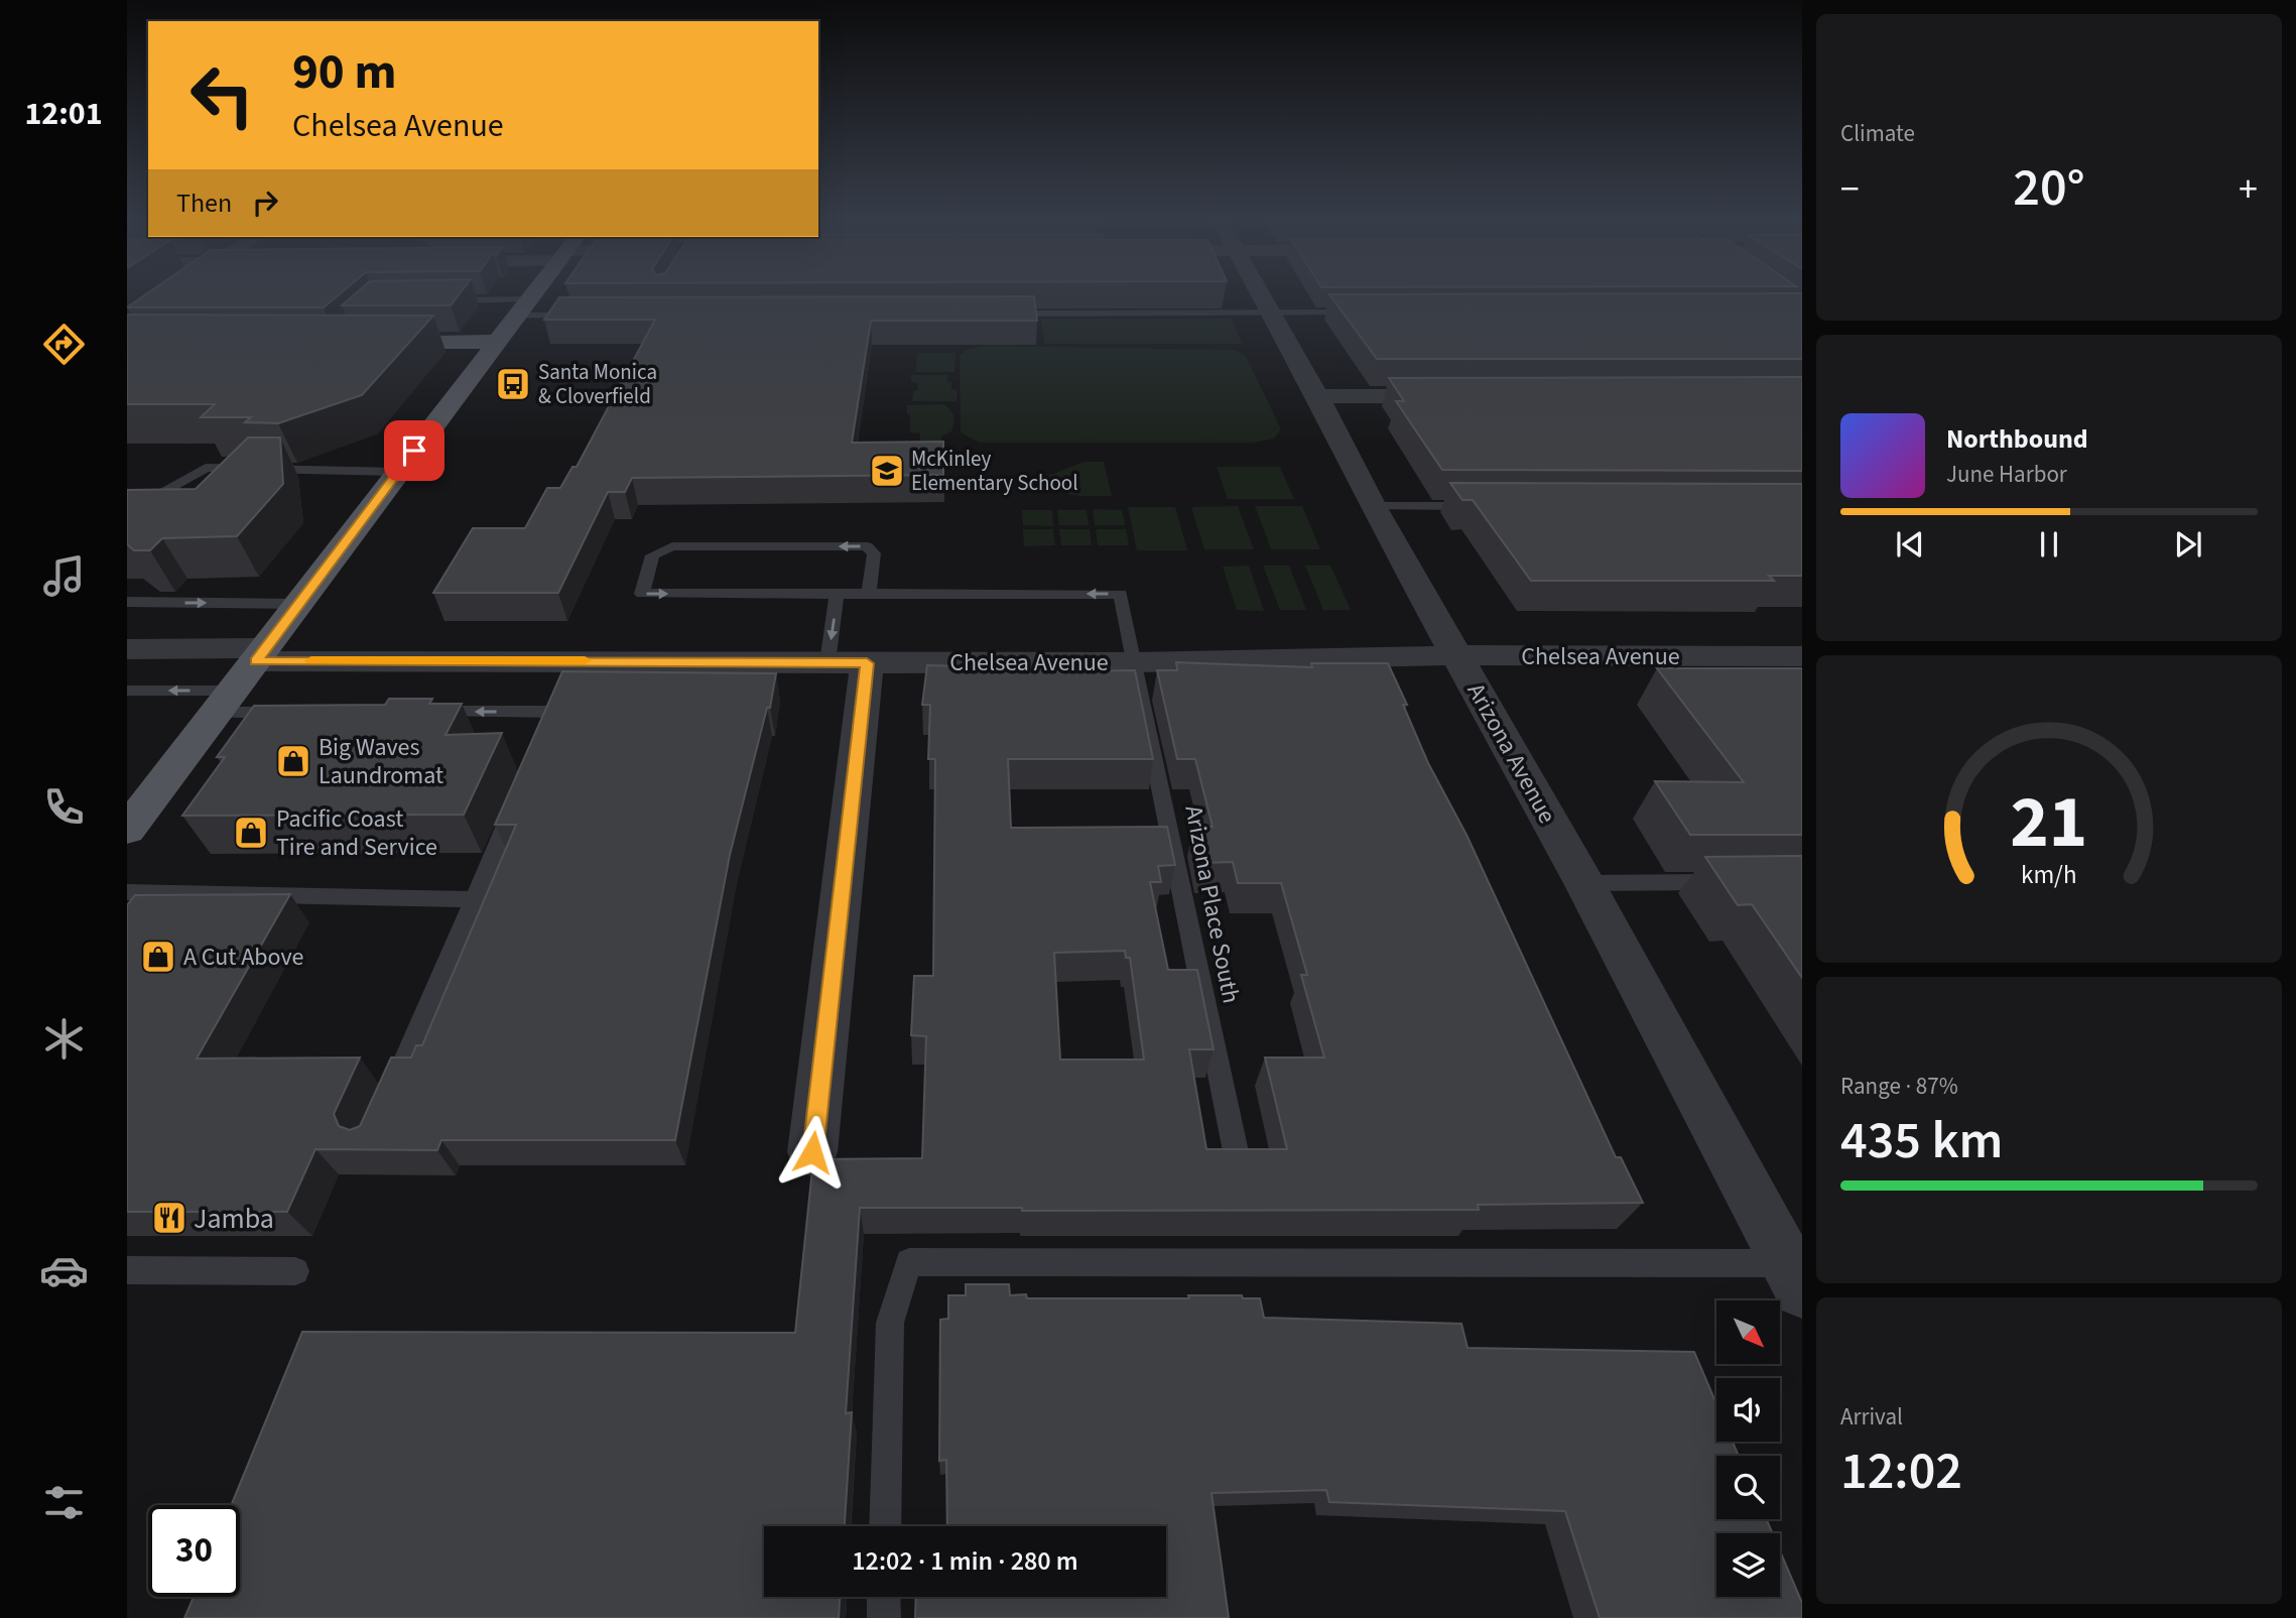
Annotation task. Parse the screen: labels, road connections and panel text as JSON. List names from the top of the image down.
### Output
{
  "streets": {
    "street": ["Chelsea Avenue", "Arizona Avenue"],
    "lane": ["Arizona Place South"]
  },
  "crossings": [
    ["Chelsea Avenue", "Arizona Avenue"],
    ["Chelsea Avenue", "Arizona Place South"]
  ],
  "places": {
    "bus stop": ["Santa Monica & Cloverfield"],
    "school or university": ["McKinley Elementary School"],
    "shop": ["Big Waves Laundromat", "Pacific Coast Tire and Service", "A Cut Above"],
    "restaurant": ["Jamba"]
  },
  "north": "bottom right",
  "page": {
    "tabs": "12:01",
    "tile": [
      "Climate",
      ["Range · 87%", "435 km"],
      ["Arrival", "12:02"]
    ],
    "turn": ["90 m", "Chelsea Avenue"],
    "heat": ["−", "20°", "+"],
    "then": "Then",
    "song": ["Northbound", "June Harbor"],
    "limit": "30",
    "trip": "12:02 · 1 min · 280 m",
    "gauge": ["21", "km/h"]
  }
}
